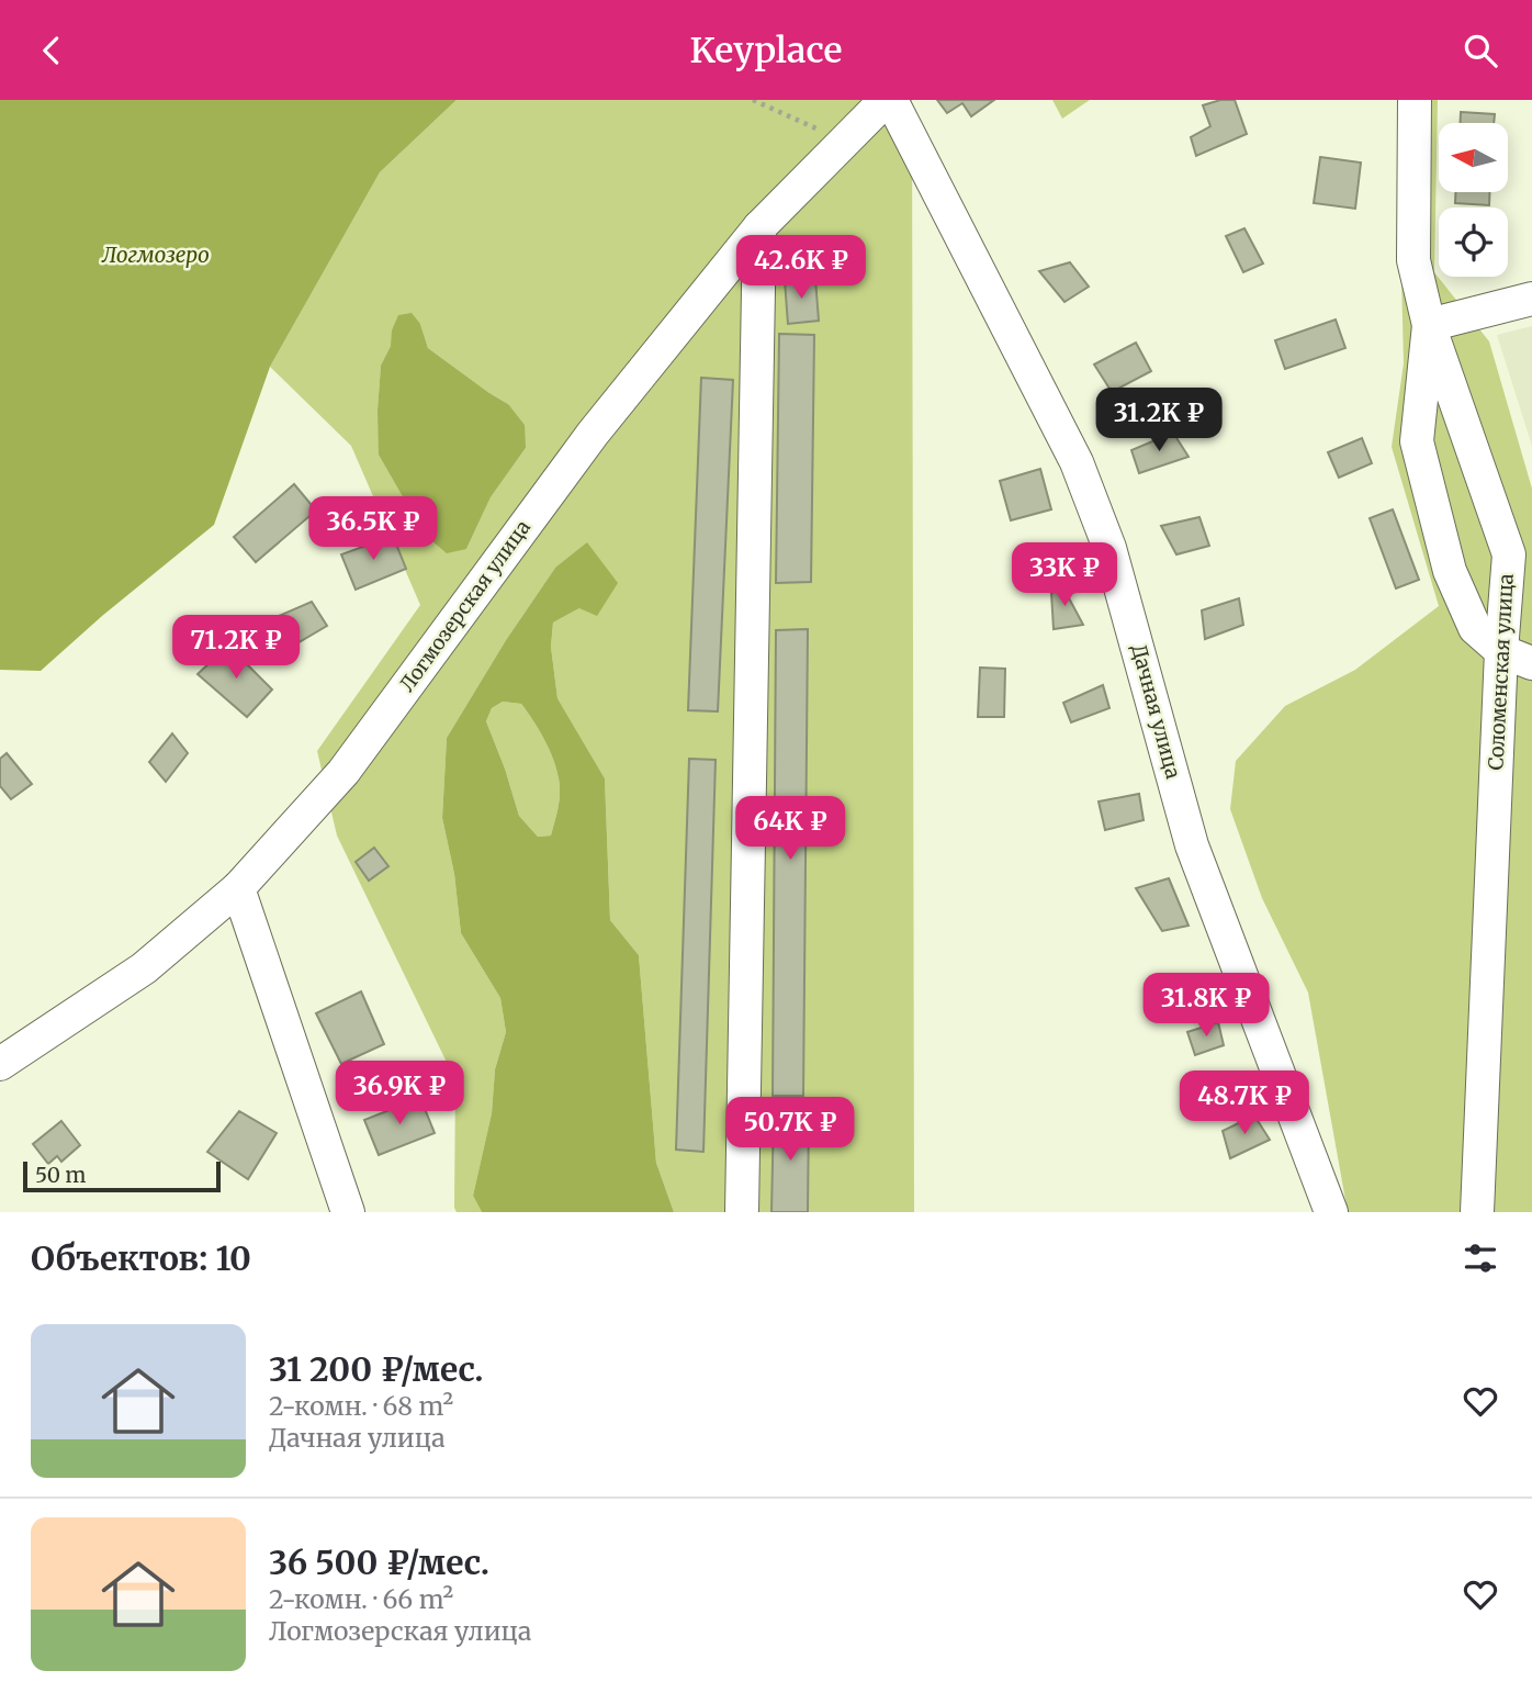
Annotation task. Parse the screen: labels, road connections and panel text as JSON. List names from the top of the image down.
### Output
{
  "streets": {
    "street": ["Логмозерская улица", "Соломенская улица", "Дачная улица"]
  },
  "water": ["Логмозеро"],
  "scale_bar": "50 m",
  "north": "left",
  "page": {
    "header": "Keyplace",
    "price": [
      "42.6K ₽",
      "31.2K ₽",
      "36.5K ₽",
      "33K ₽",
      "71.2K ₽",
      "64K ₽",
      "31.8K ₽",
      "36.9K ₽",
      "48.7K ₽",
      "50.7K ₽"
    ],
    "scale": "50 m",
    "heading": "Объектов: 10",
    "list": [
      {
        "name": "31 200 ₽/мес.",
        "note": "2-комн. · 68 m² · Дачная улица"
      },
      {
        "name": "36 500 ₽/мес.",
        "note": "2-комн. · 66 m² · Логмозерская улица"
      }
    ]
  }
}
